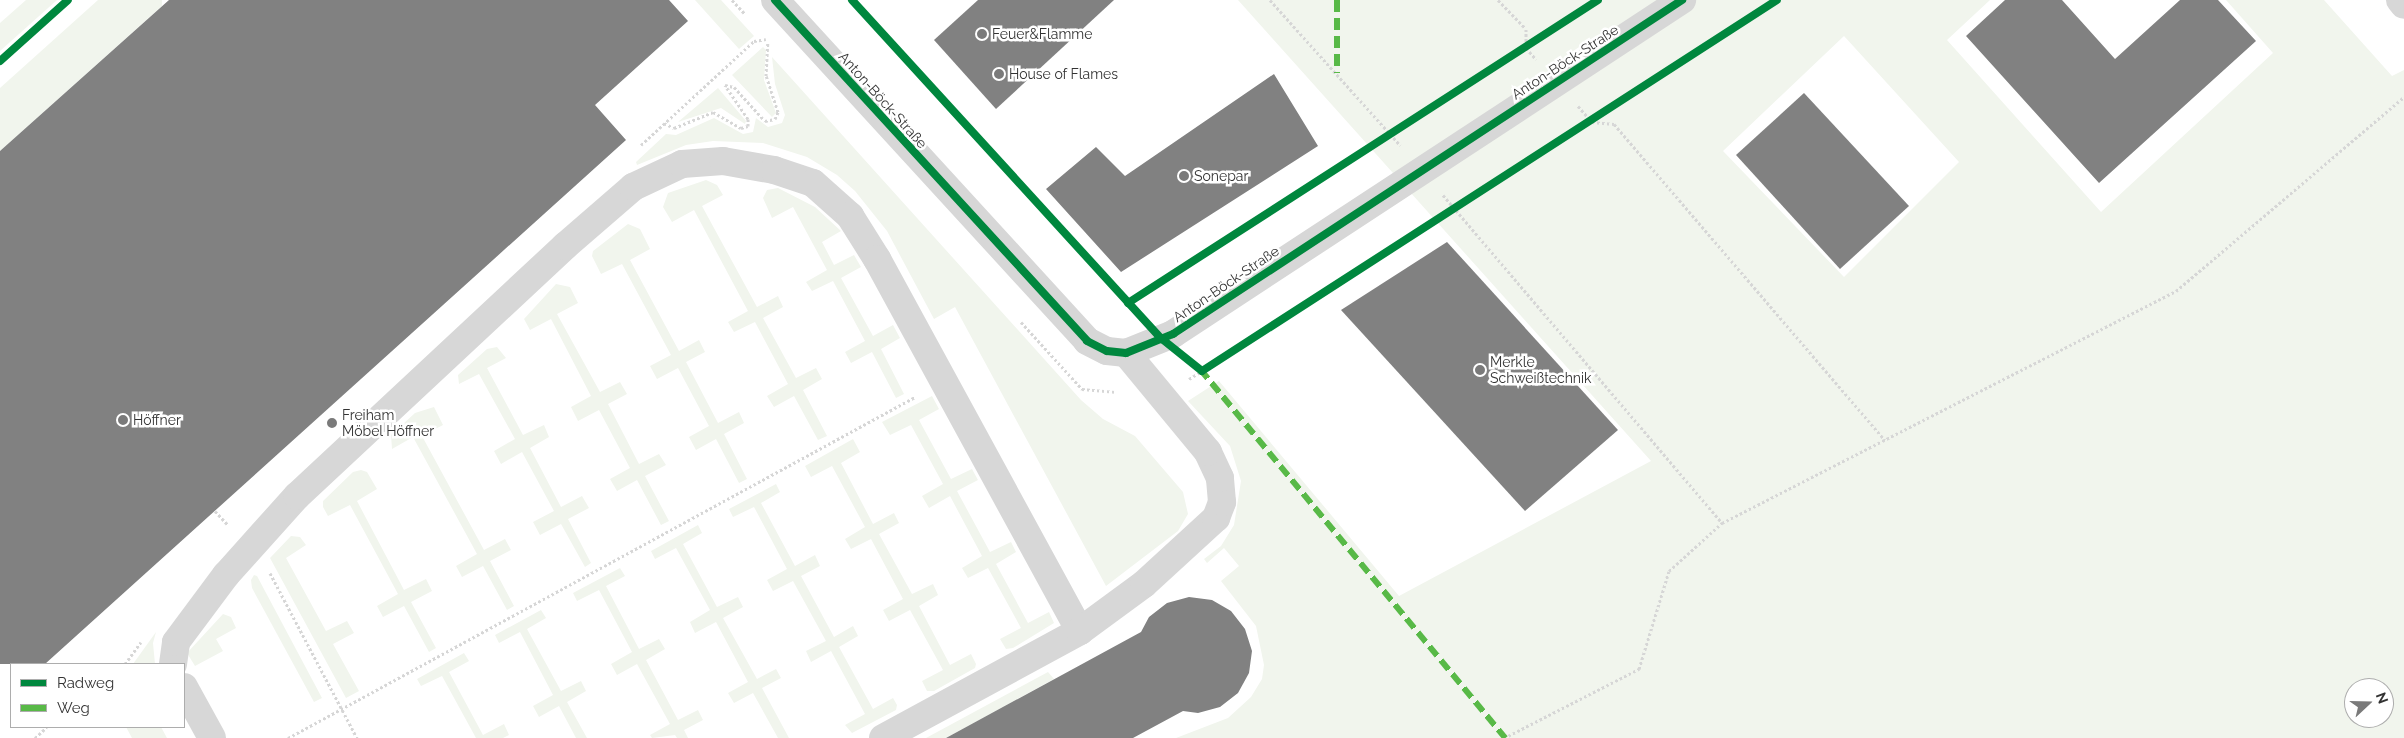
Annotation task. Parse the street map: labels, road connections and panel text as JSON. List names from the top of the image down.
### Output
{
  "streets": {
    "street": ["Anton-Böck-Straße"]
  },
  "places": [
    "Feuer&Flamme",
    "House of Flames",
    "Sonepar",
    "Merkle Schweißtechnik",
    "Höffner",
    "Freiham Möbel Höffner"
  ],
  "legend": ["Radweg", "Weg"],
  "north": "right"
}
